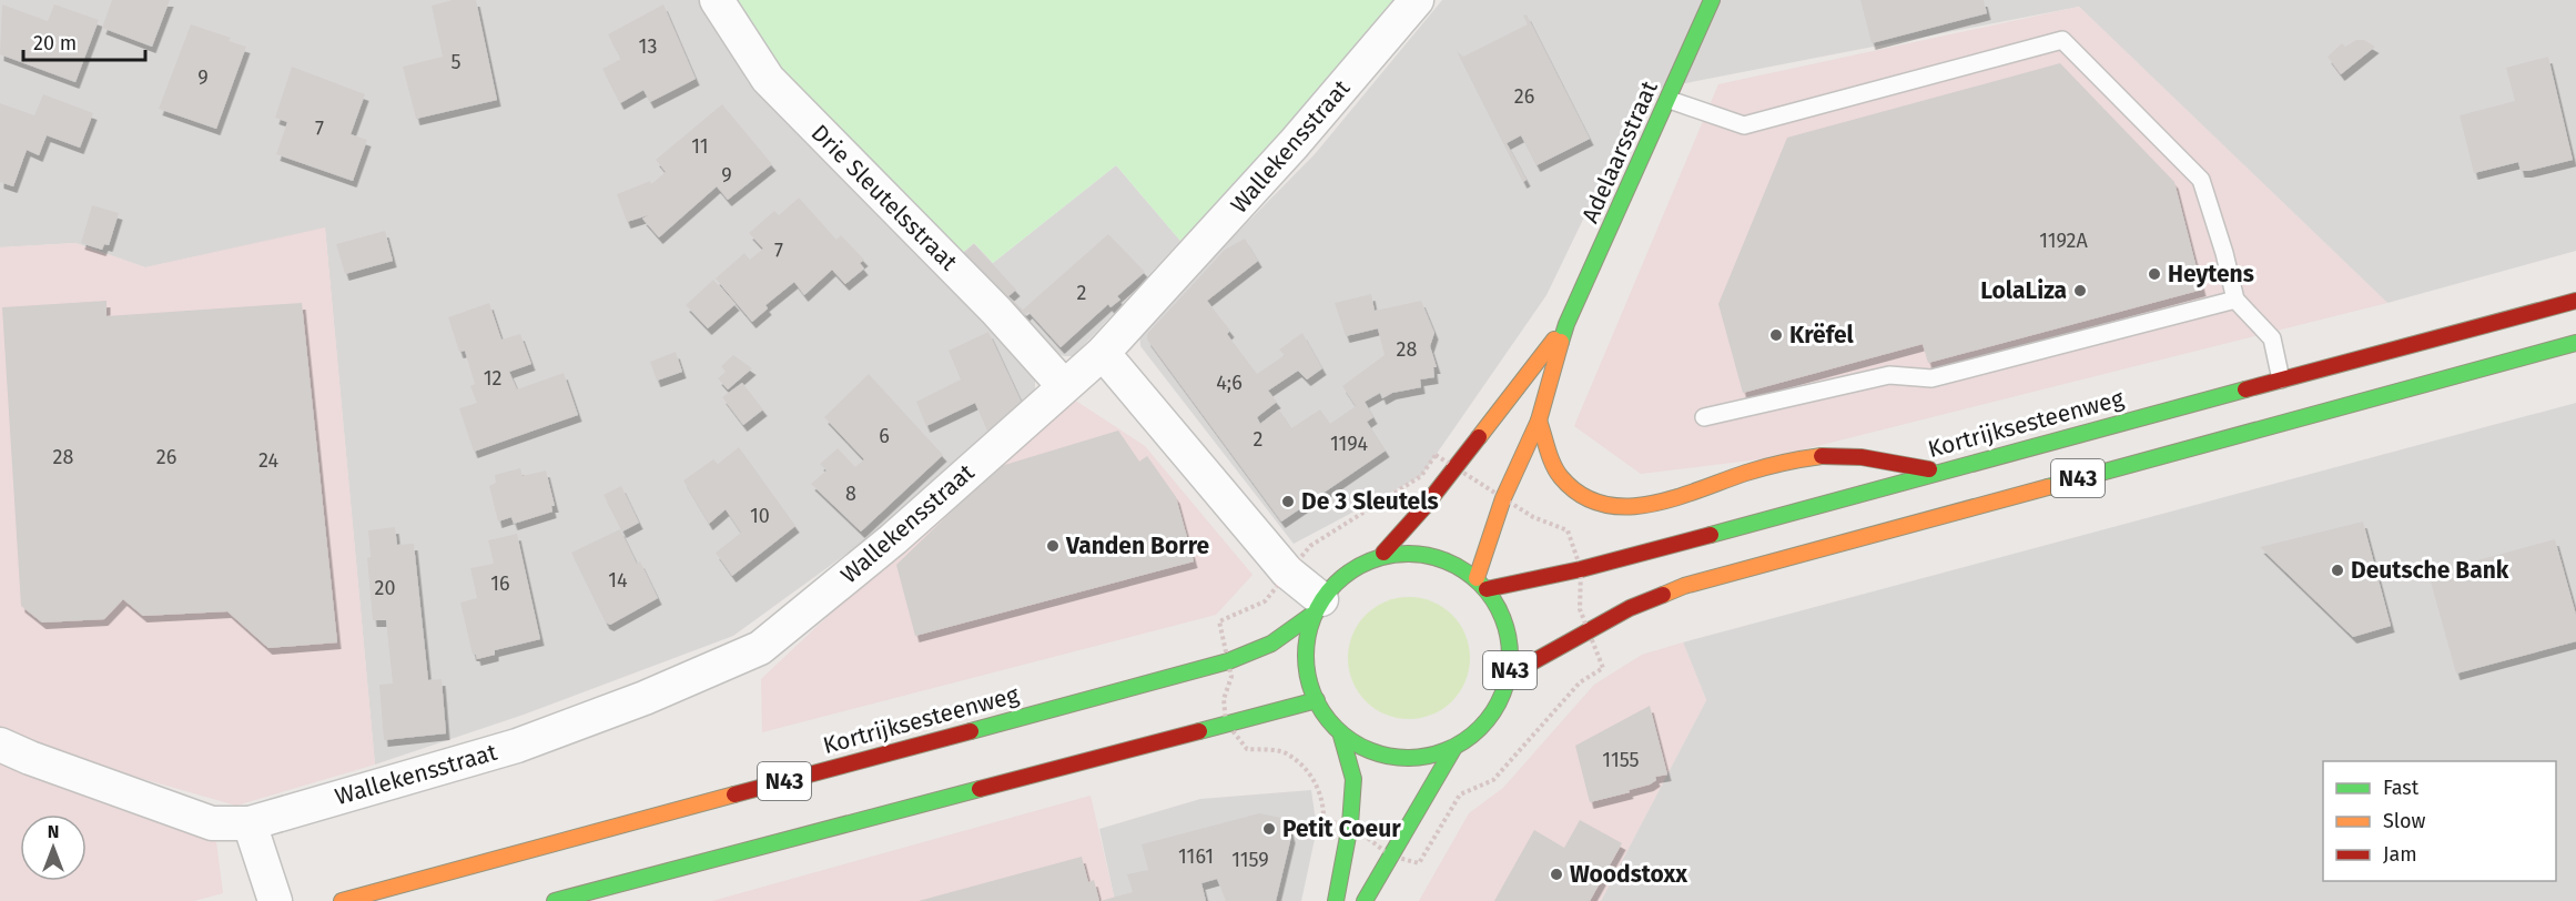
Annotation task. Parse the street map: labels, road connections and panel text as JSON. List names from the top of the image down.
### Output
{
  "streets": {
    "main road": ["Adelaarsstraat", "Kortrijksesteenweg", "N43"],
    "street": ["Wallekensstraat", "Drie Sleutelsstraat"]
  },
  "crossings": [
    ["Wallekensstraat", "Drie Sleutelsstraat"],
    ["Adelaarsstraat", "Kortrijksesteenweg"],
    ["Adelaarsstraat", "N43"],
    ["Kortrijksesteenweg", "N43"]
  ],
  "places": [
    "Heytens",
    "LolaLiza",
    "Krëfel",
    "De 3 Sleutels",
    "Vanden Borre",
    "Deutsche Bank",
    "Petit Coeur",
    "Woodstoxx"
  ],
  "house_numbers": [
    "13",
    "5",
    "9",
    "26",
    "7",
    "11",
    "9",
    "1192A",
    "7",
    "2",
    "28",
    "12",
    "4;6",
    "6",
    "2",
    "1194",
    "28",
    "26",
    "24",
    "8",
    "10",
    "14",
    "16",
    "20",
    "1155",
    "1161",
    "1159"
  ],
  "legend": ["Fast", "Slow", "Jam"],
  "scale_bar": "20 m",
  "north": "top"
}
